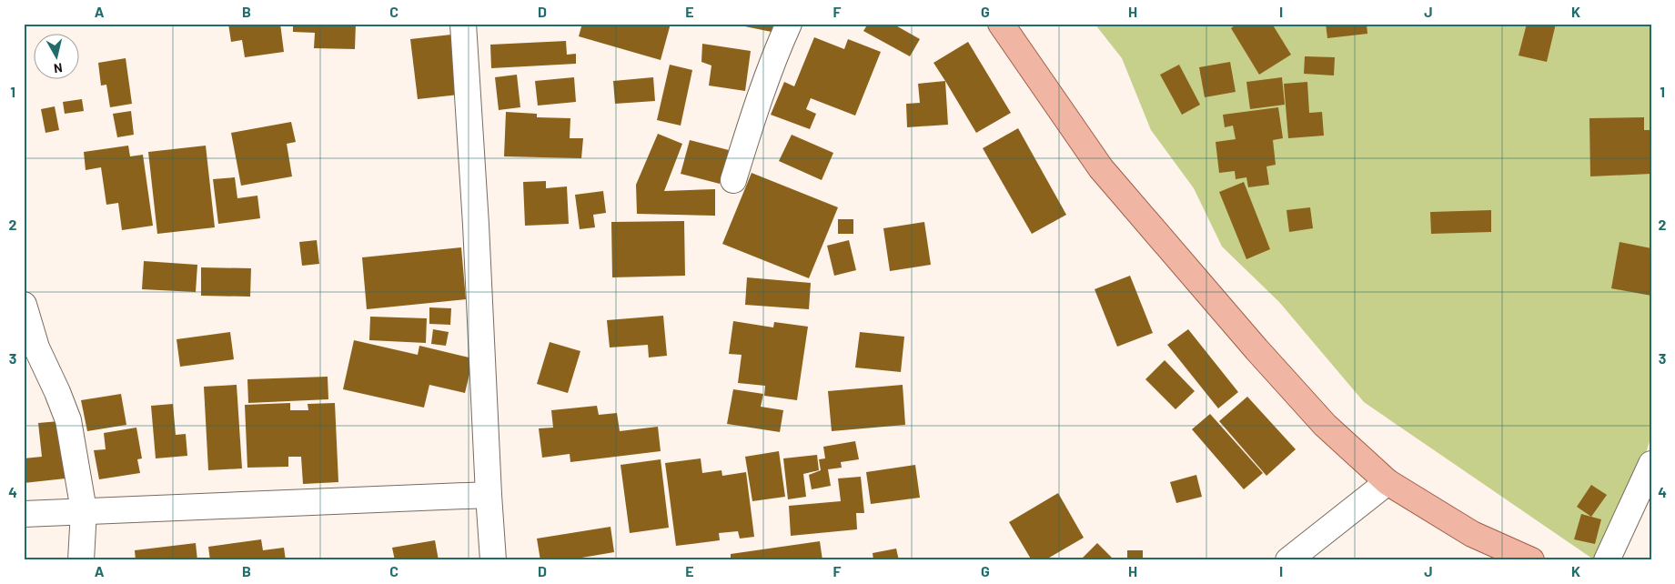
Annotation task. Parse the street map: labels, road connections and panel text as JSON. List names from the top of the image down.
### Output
{
  "north": "bottom",
  "grid": {
    "columns": [
      "A",
      "B",
      "C",
      "D",
      "E",
      "F",
      "G",
      "H",
      "I",
      "J",
      "K"
    ],
    "rows": [
      "1",
      "2",
      "3",
      "4"
    ]
  }
}
